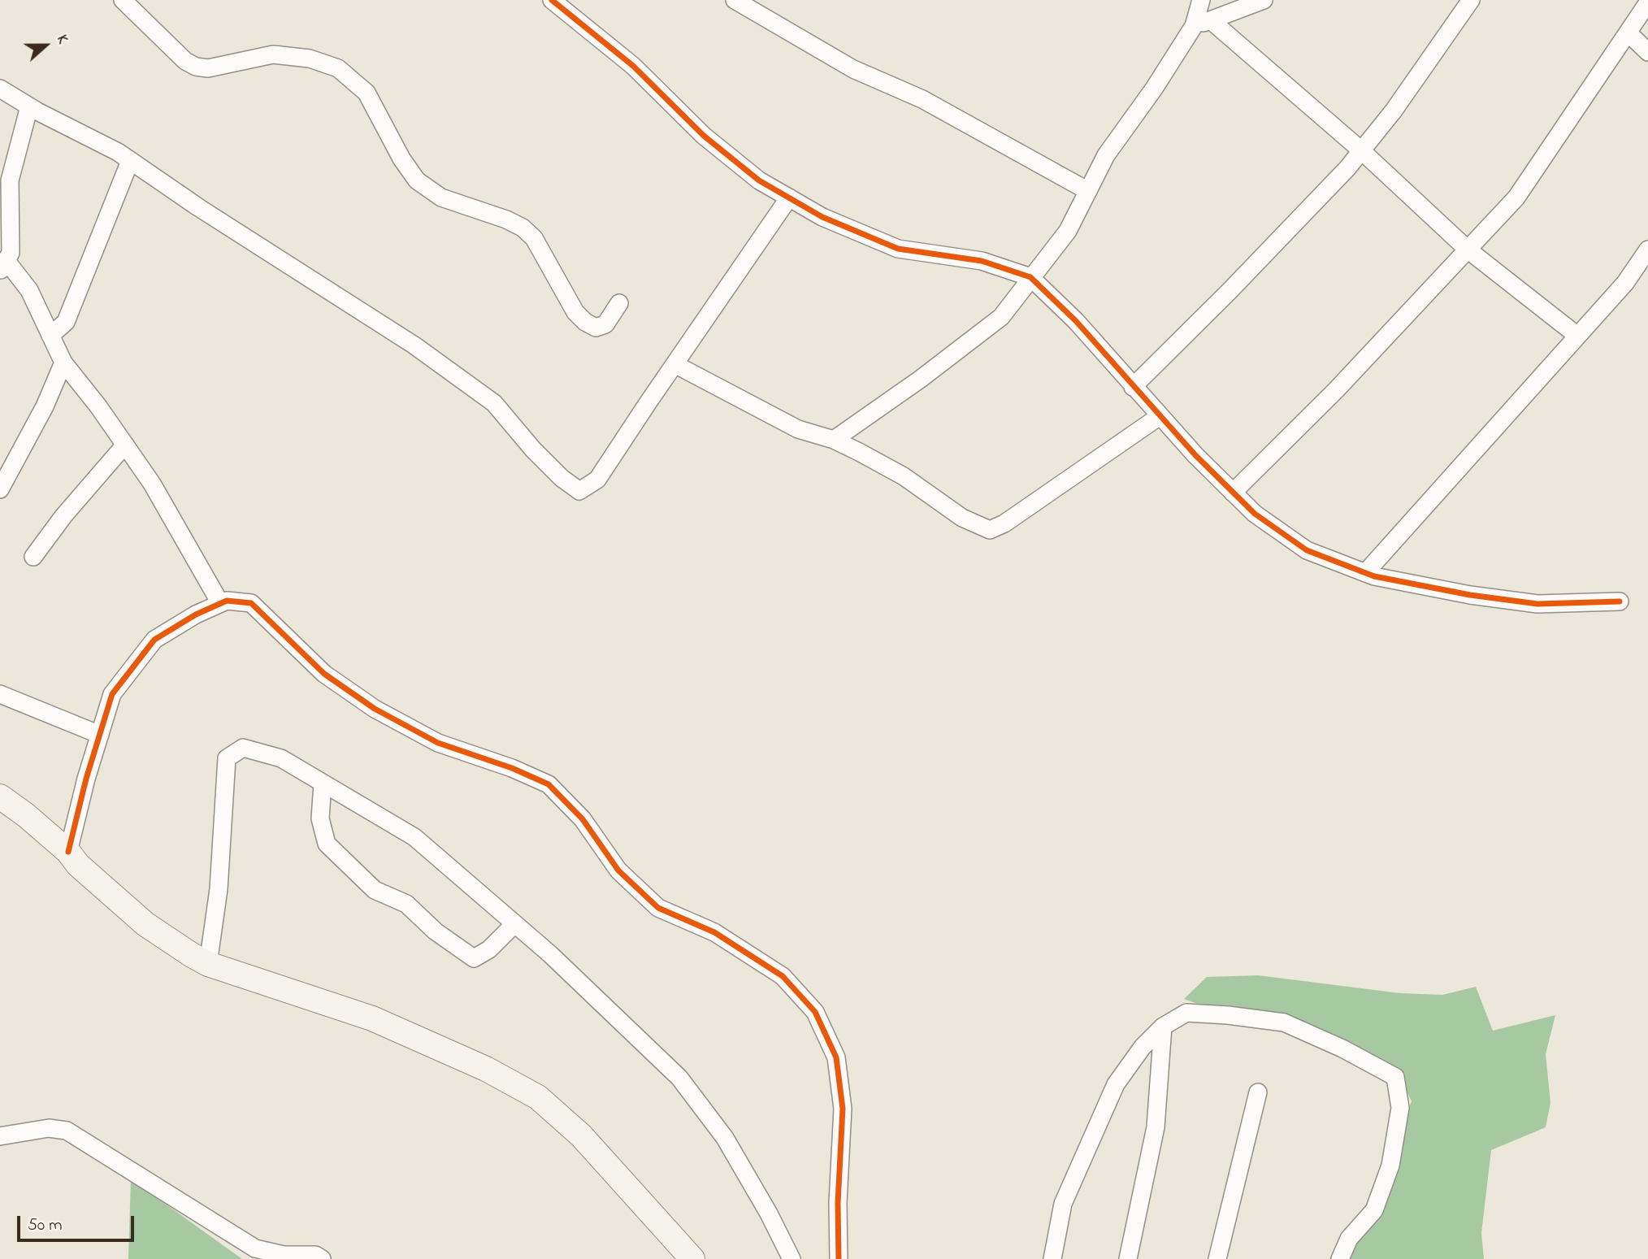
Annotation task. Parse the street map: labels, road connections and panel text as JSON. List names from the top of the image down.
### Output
{
  "scale_bar": "50 m",
  "north": "right"
}
